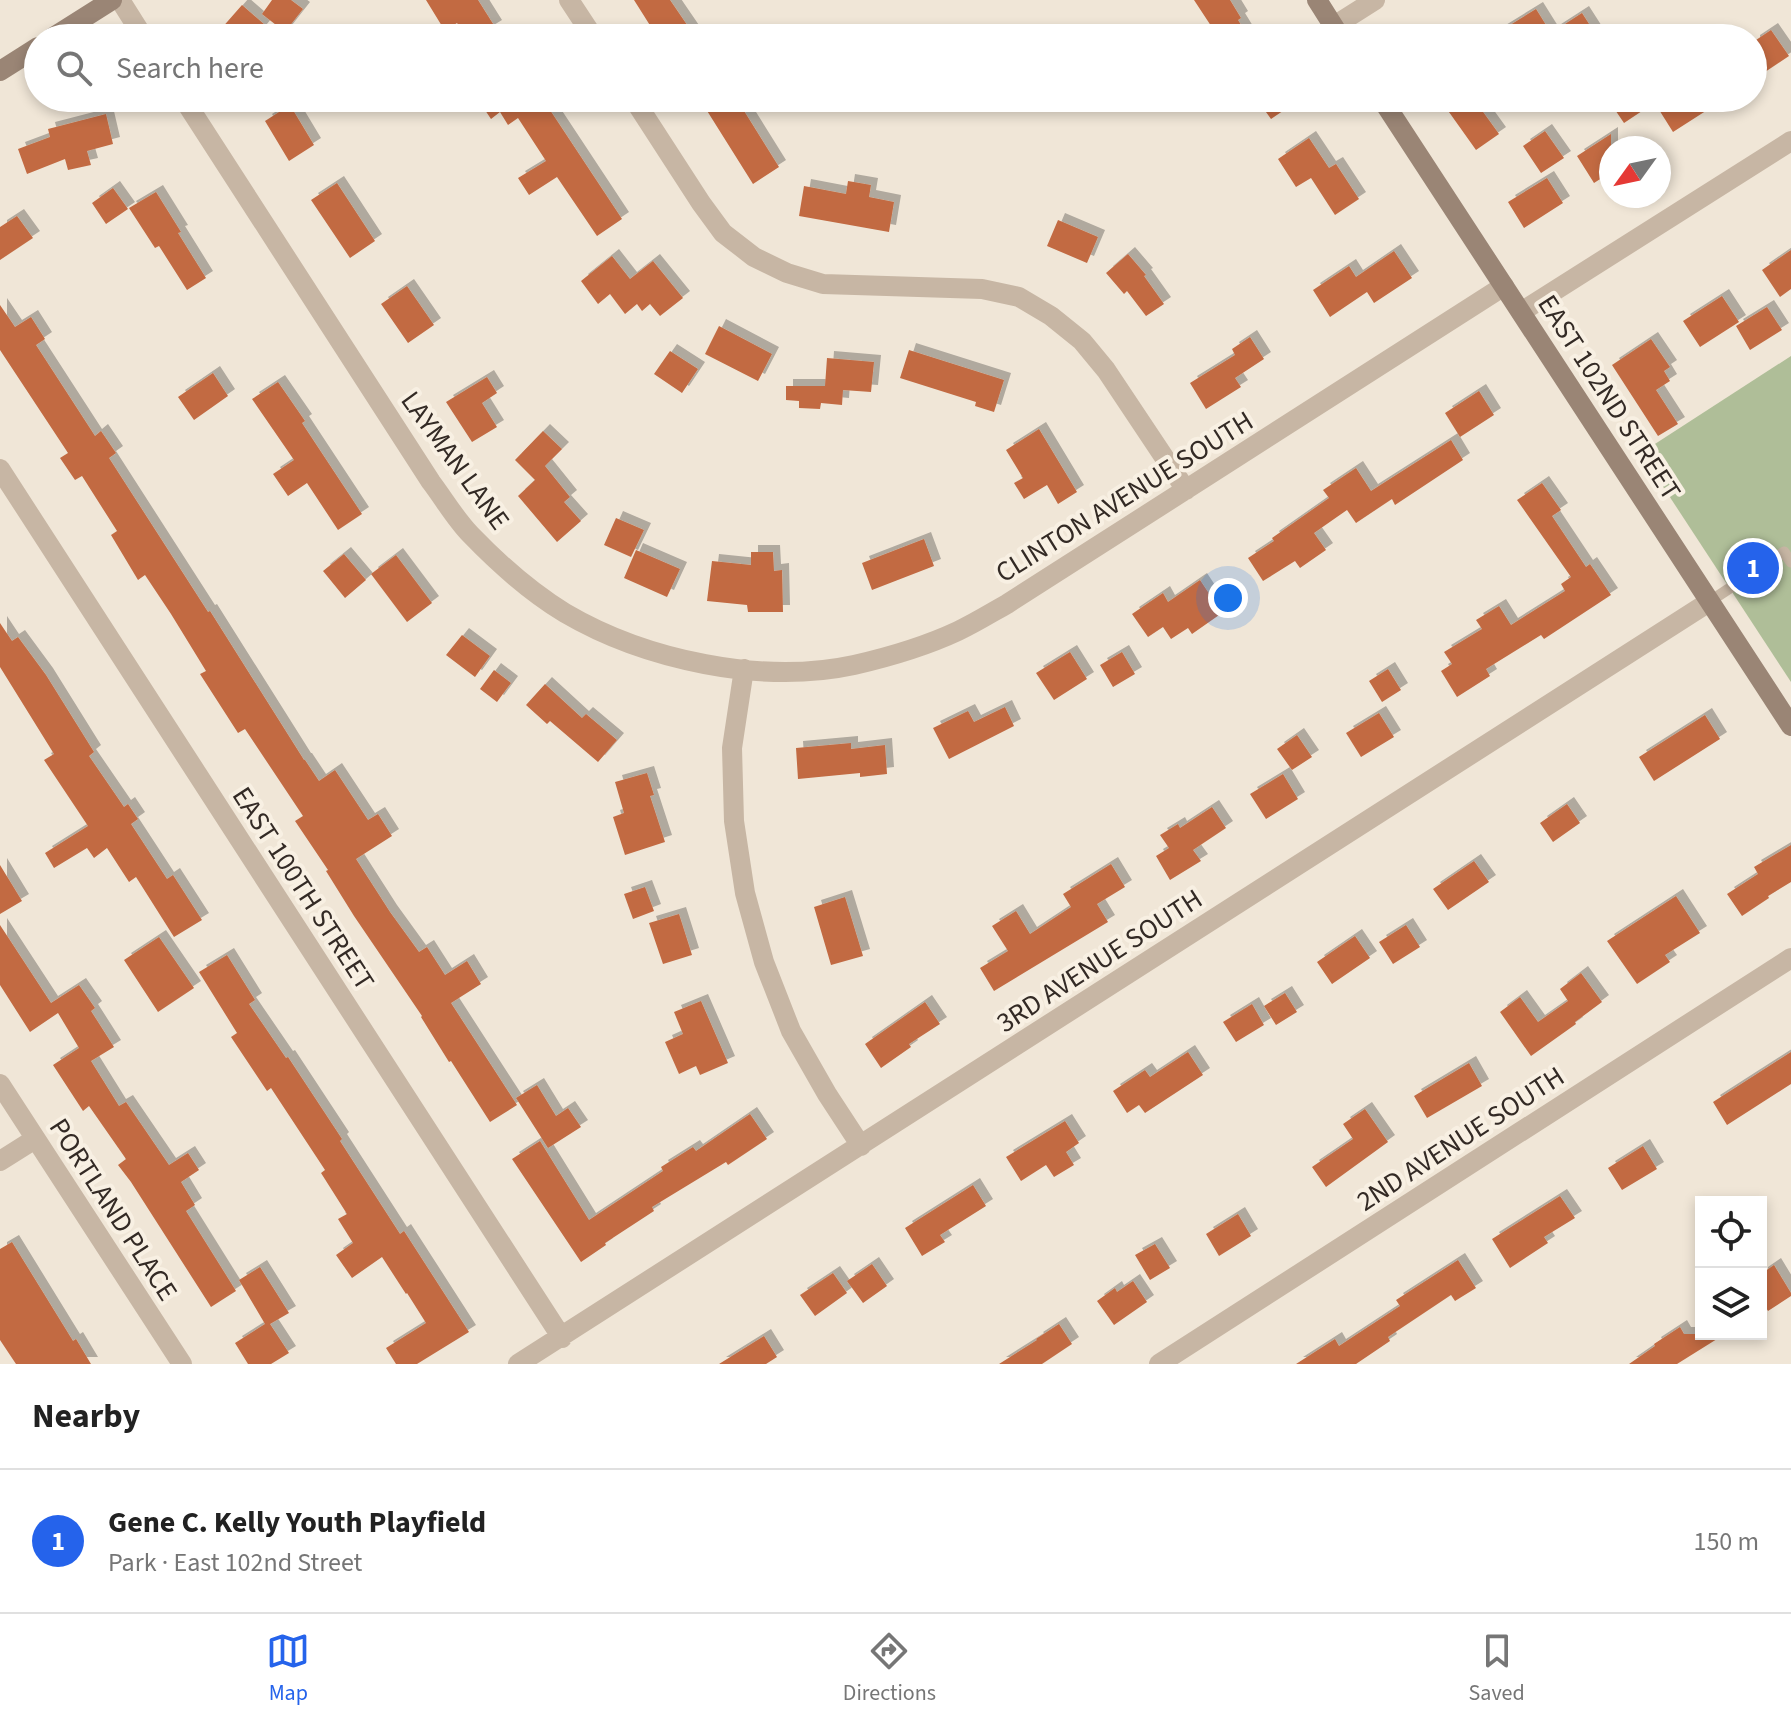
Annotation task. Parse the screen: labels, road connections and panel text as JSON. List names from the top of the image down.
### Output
{
  "streets": {
    "street": [
      "EAST 102ND STREET",
      "LAYMAN LANE",
      "CLINTON AVENUE SOUTH",
      "EAST 100TH STREET",
      "3RD AVENUE SOUTH",
      "2ND AVENUE SOUTH",
      "PORTLAND PLACE"
    ]
  },
  "crossings": [
    ["EAST 102ND STREET", "CLINTON AVENUE SOUTH"],
    ["EAST 102ND STREET", "3RD AVENUE SOUTH"],
    ["LAYMAN LANE", "CLINTON AVENUE SOUTH"],
    ["EAST 100TH STREET", "3RD AVENUE SOUTH"]
  ],
  "north": "bottom left",
  "page": {
    "search": "Search here",
    "pins": "1",
    "heading": "Nearby",
    "list": [
      {
        "mark": "1",
        "name": "Gene C. Kelly Youth Playfield",
        "note": "Park · East 102nd Street",
        "value": "150 m"
      }
    ],
    "nav": ["Map", "Directions", "Saved"]
  }
}
